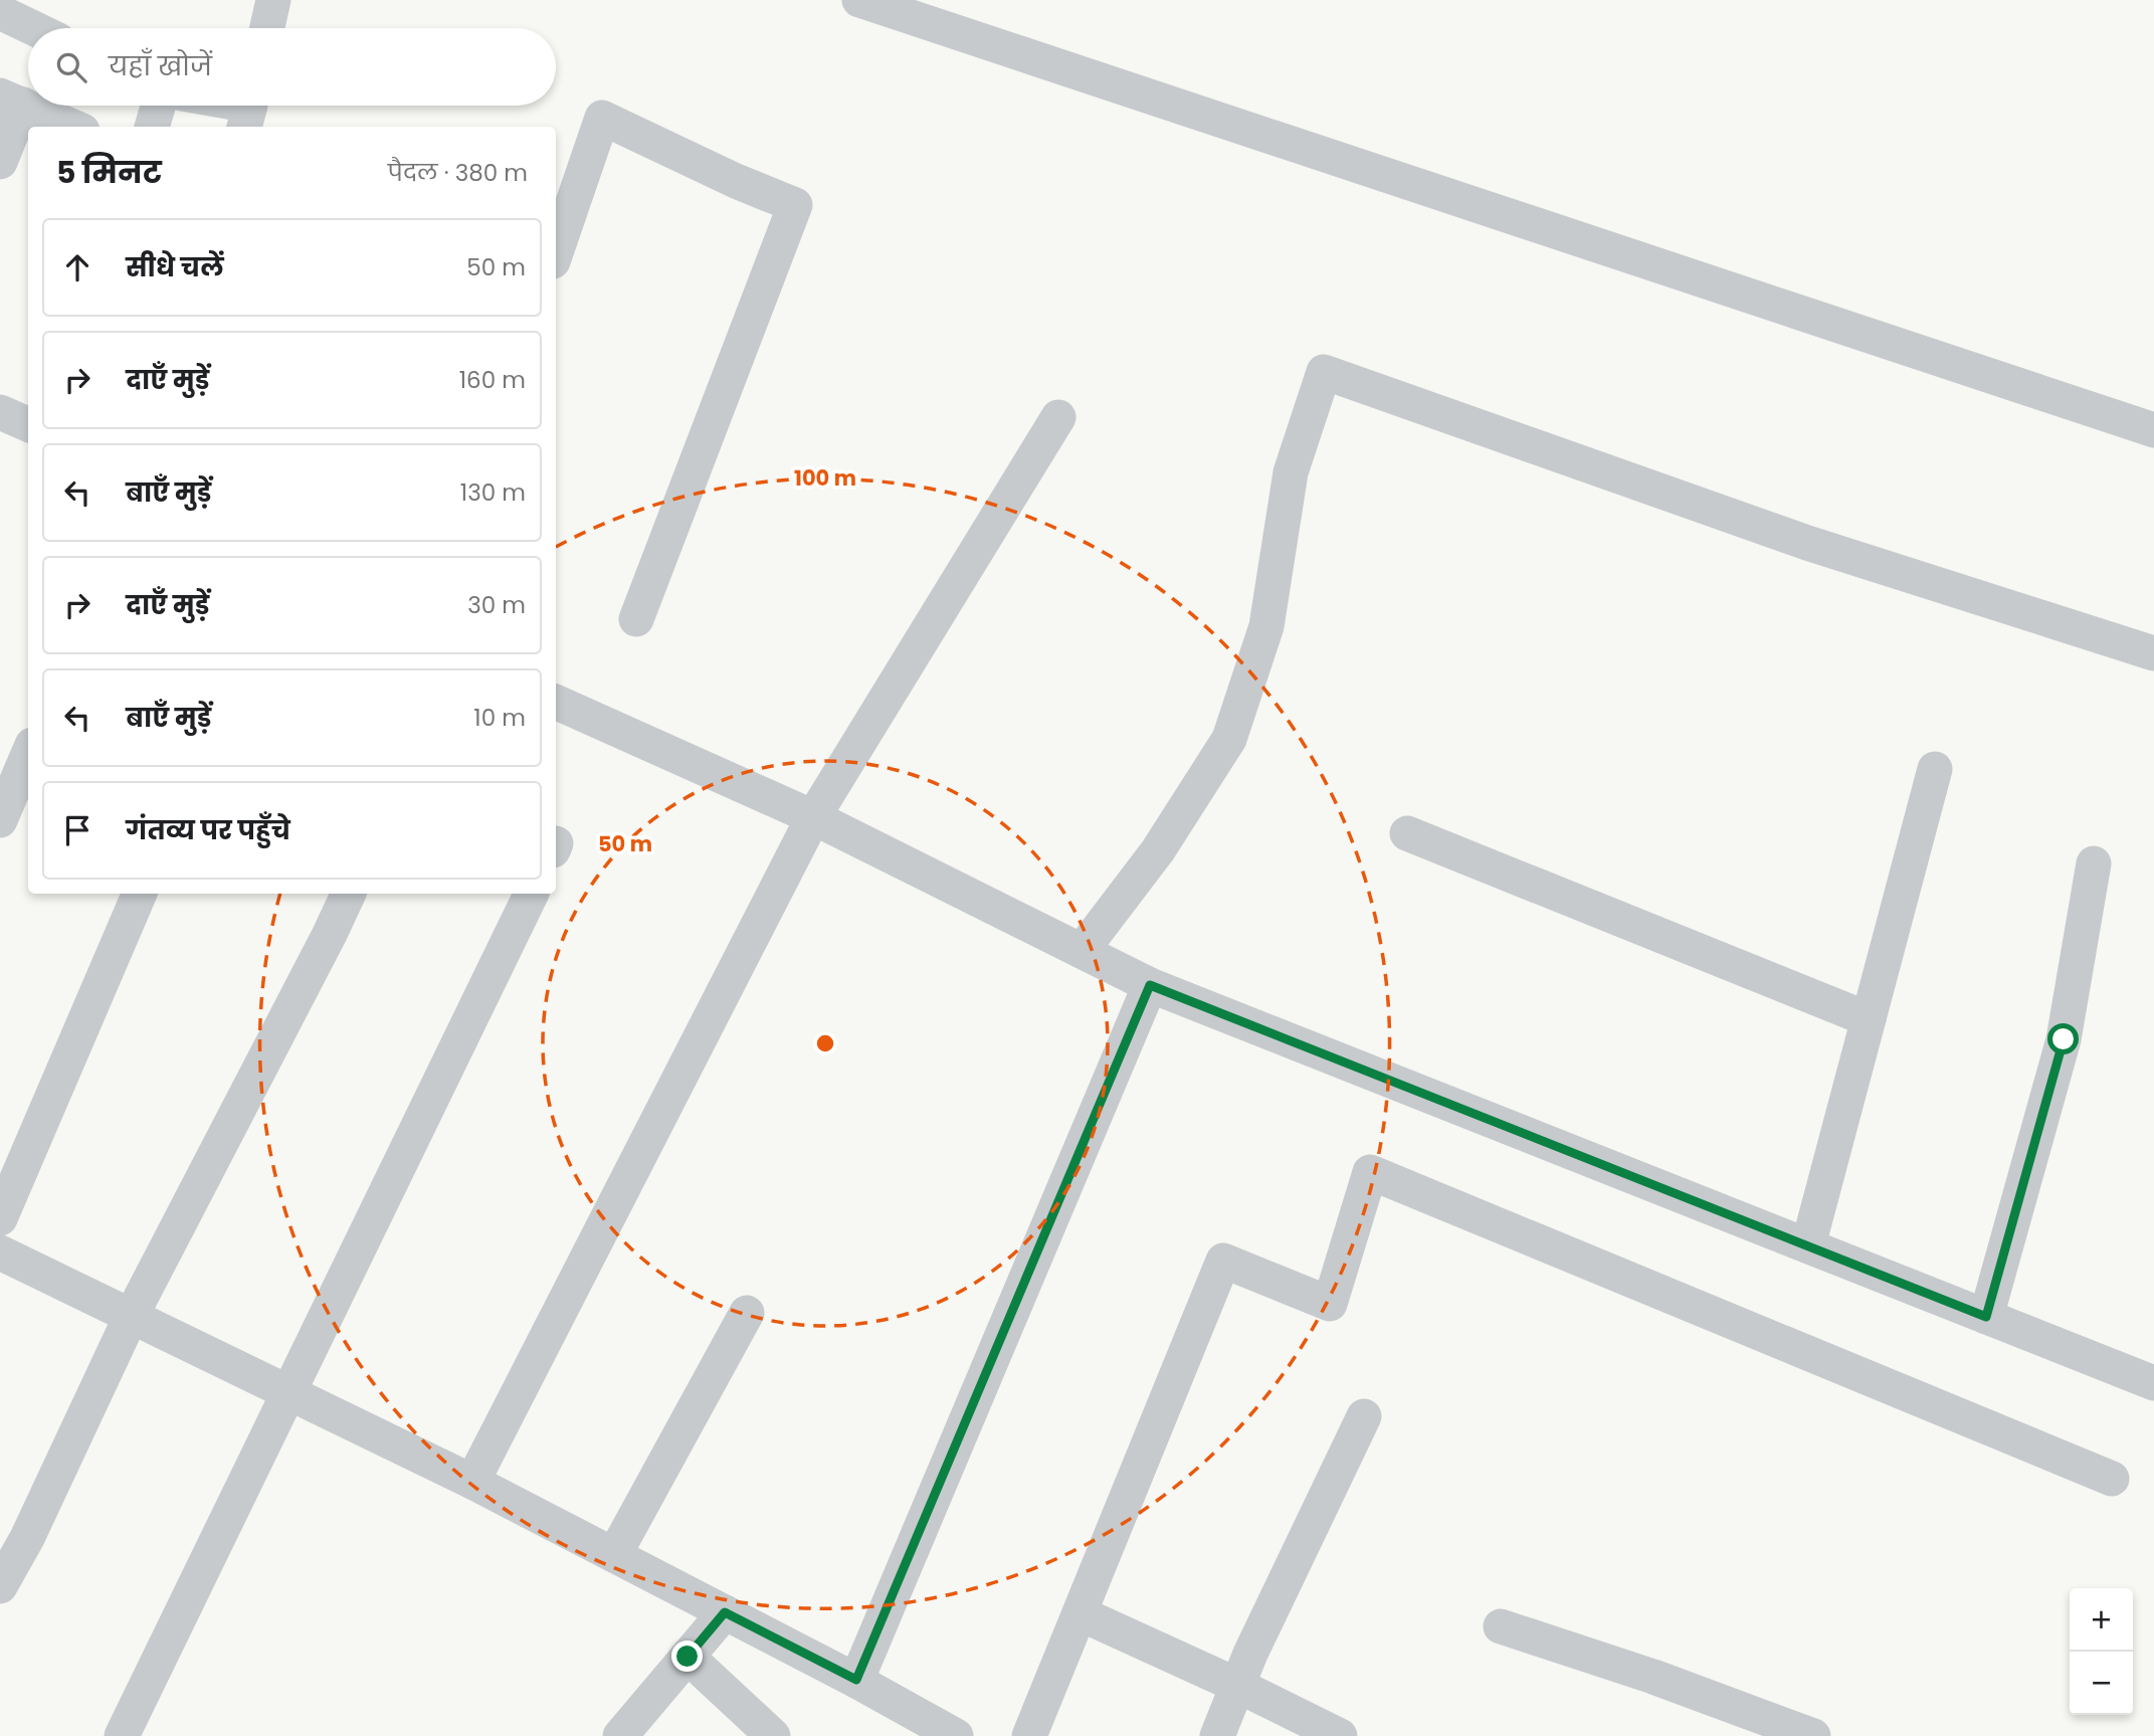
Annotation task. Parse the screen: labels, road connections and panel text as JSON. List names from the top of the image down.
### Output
{
  "page": {
    "search": "यहाँ खोजें",
    "heading": ["5 मिनट", "पैदल · 380 m"],
    "list": [
      ["सीधे चलें", "50 m"],
      ["दाएँ मुड़ें", "160 m"],
      ["बाएँ मुड़ें", "130 m"],
      ["दाएँ मुड़ें", "30 m"],
      ["बाएँ मुड़ें", "10 m"],
      "गंतव्य पर पहुँचे"
    ],
    "map_buttons": ["+", "−"]
  },
  "rings": ["100 m", "50 m"]
}
